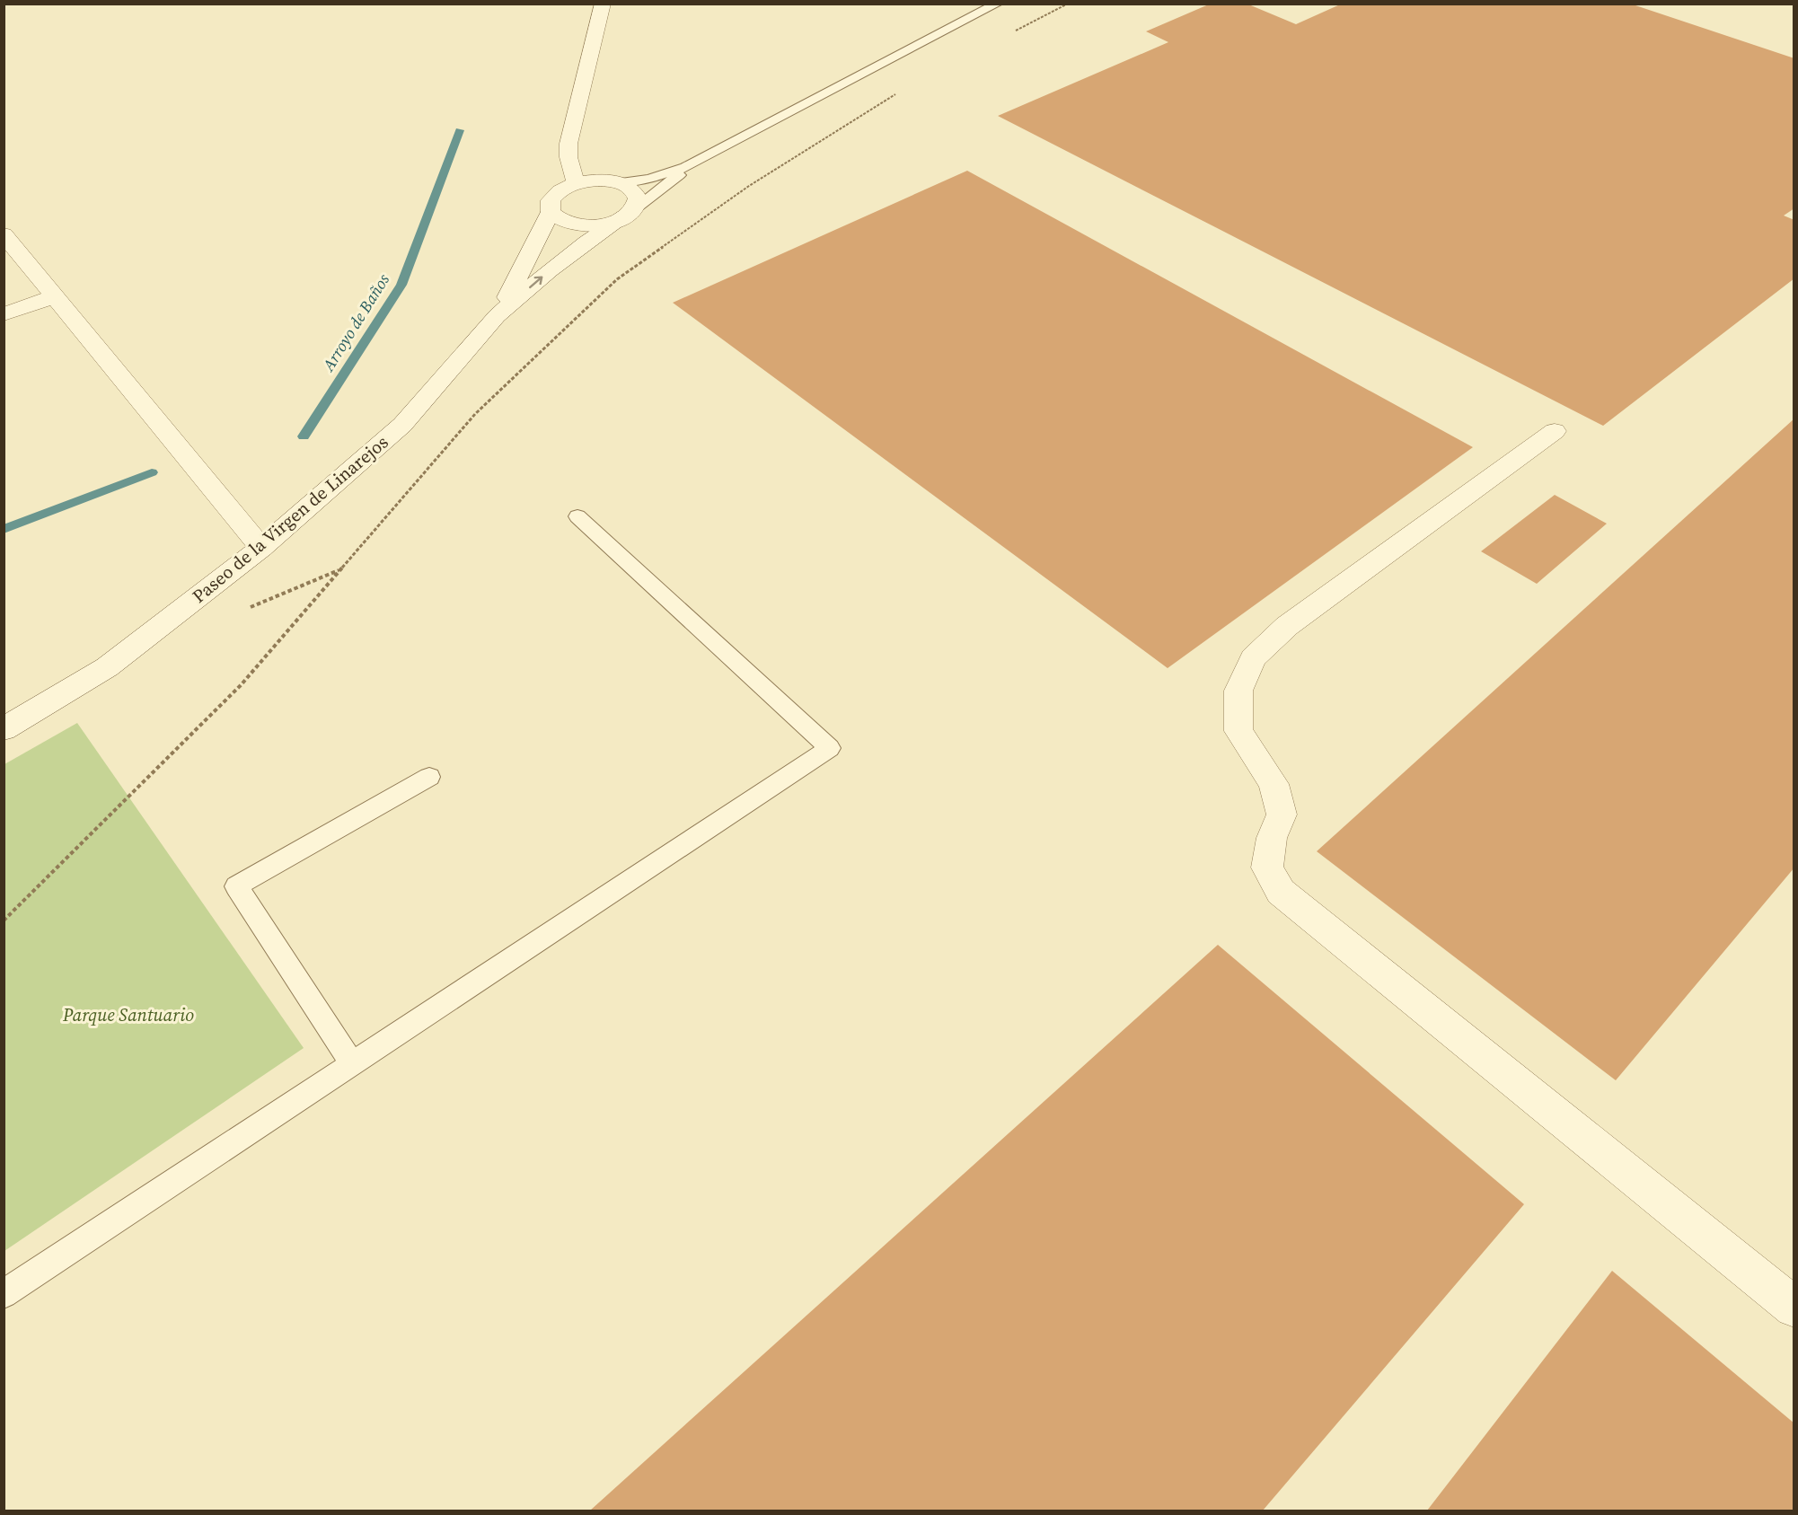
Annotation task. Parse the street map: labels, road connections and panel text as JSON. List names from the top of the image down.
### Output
{
  "streets": {
    "street": ["Paseo de la Virgen de Linarejos"]
  },
  "water": ["Arroyo de Baños"],
  "parks": ["Parque Santuario"]
}
